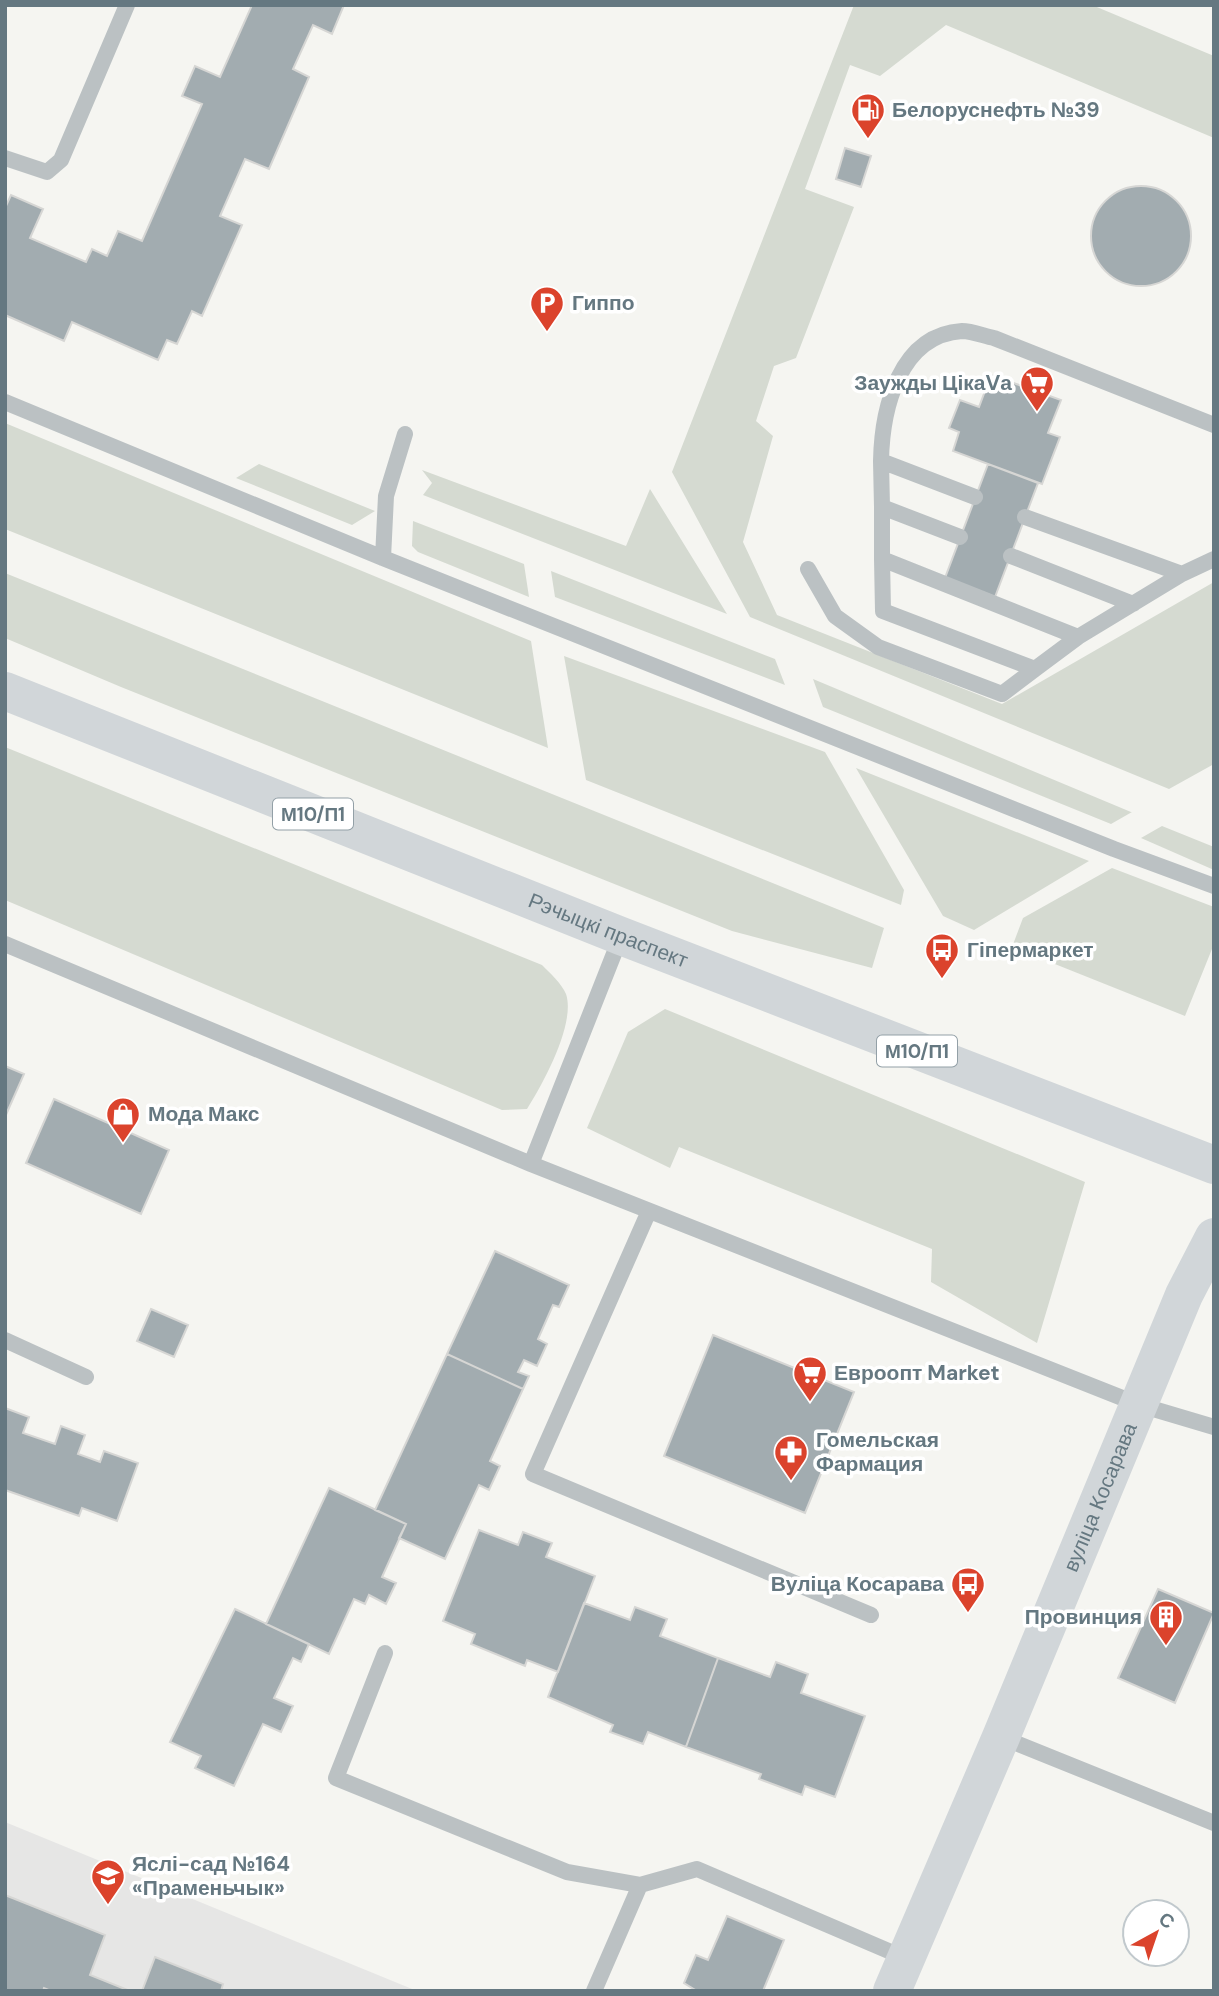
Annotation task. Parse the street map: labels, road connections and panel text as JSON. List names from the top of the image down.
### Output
{
  "streets": {
    "main road": ["М10/П1", "Рэчыцкі праспект", "вуліца Косарава"]
  },
  "places": {
    "fuel station": ["Белоруснефть №39"],
    "parking": ["Гиппо"],
    "supermarket": ["Заужды ЦікаVа", "Евроопт Market"],
    "bus stop": ["Гіпермаркет", "Вуліца Косарава"],
    "shop": ["Мода Макс"],
    "pharmacy": ["Гомельская Фармация"],
    "building": ["Провинция"],
    "school or university": ["Яслі-сад №164 «Праменьчык»"]
  },
  "north": "top right"
}
